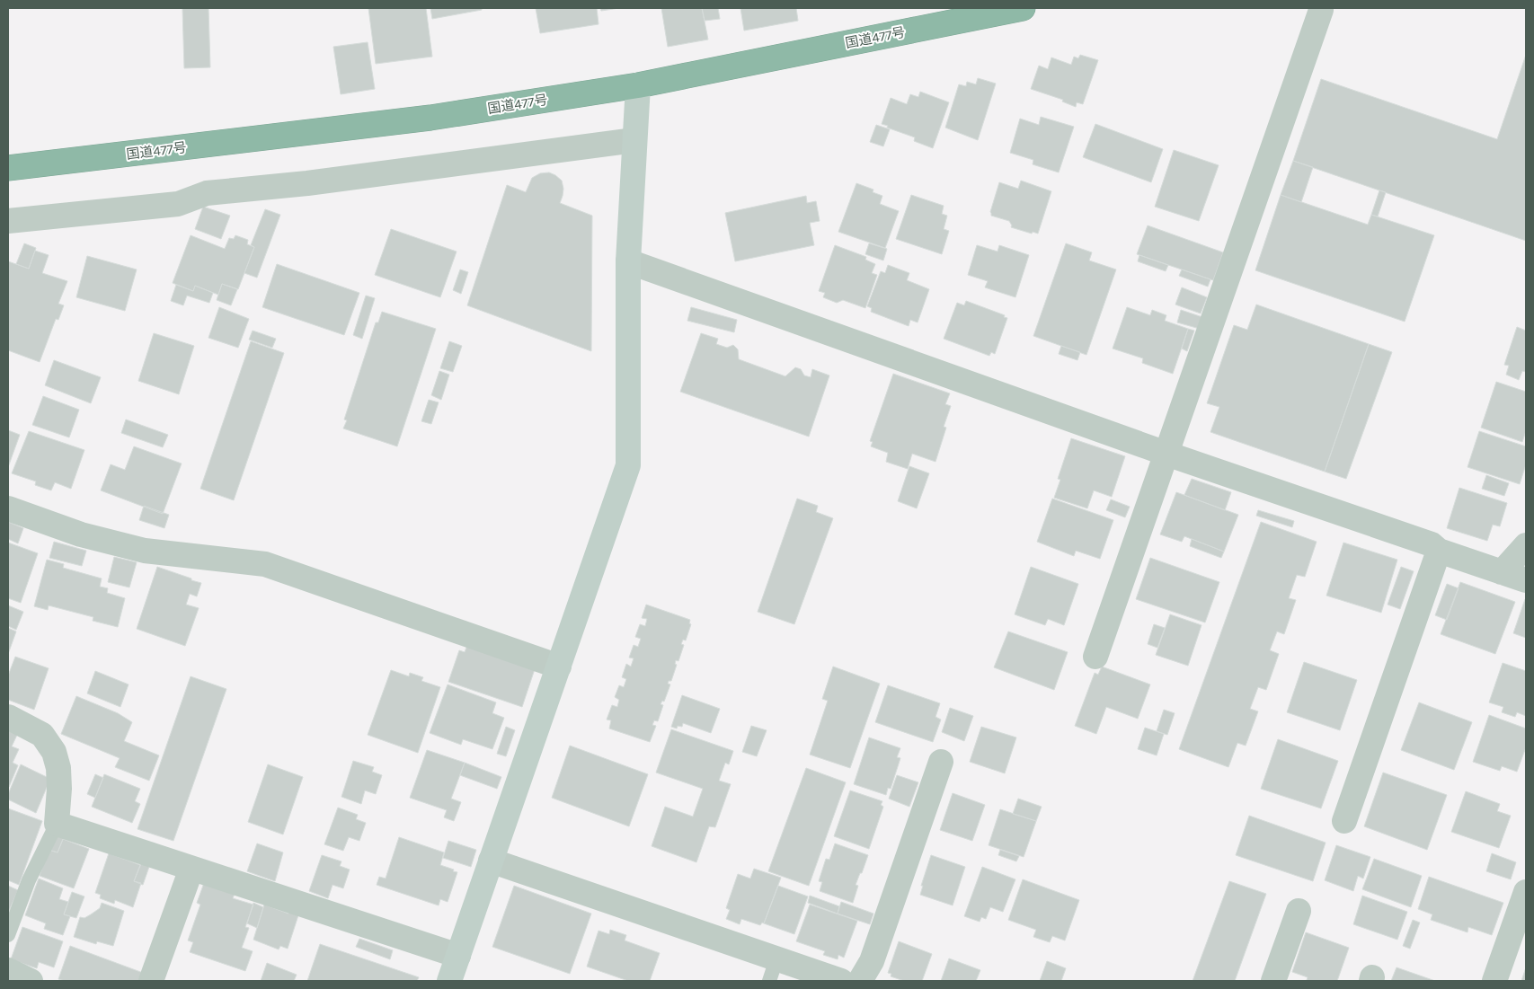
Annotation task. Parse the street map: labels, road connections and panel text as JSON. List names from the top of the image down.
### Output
{
  "streets": {
    "highway": ["国道477号"]
  }
}
